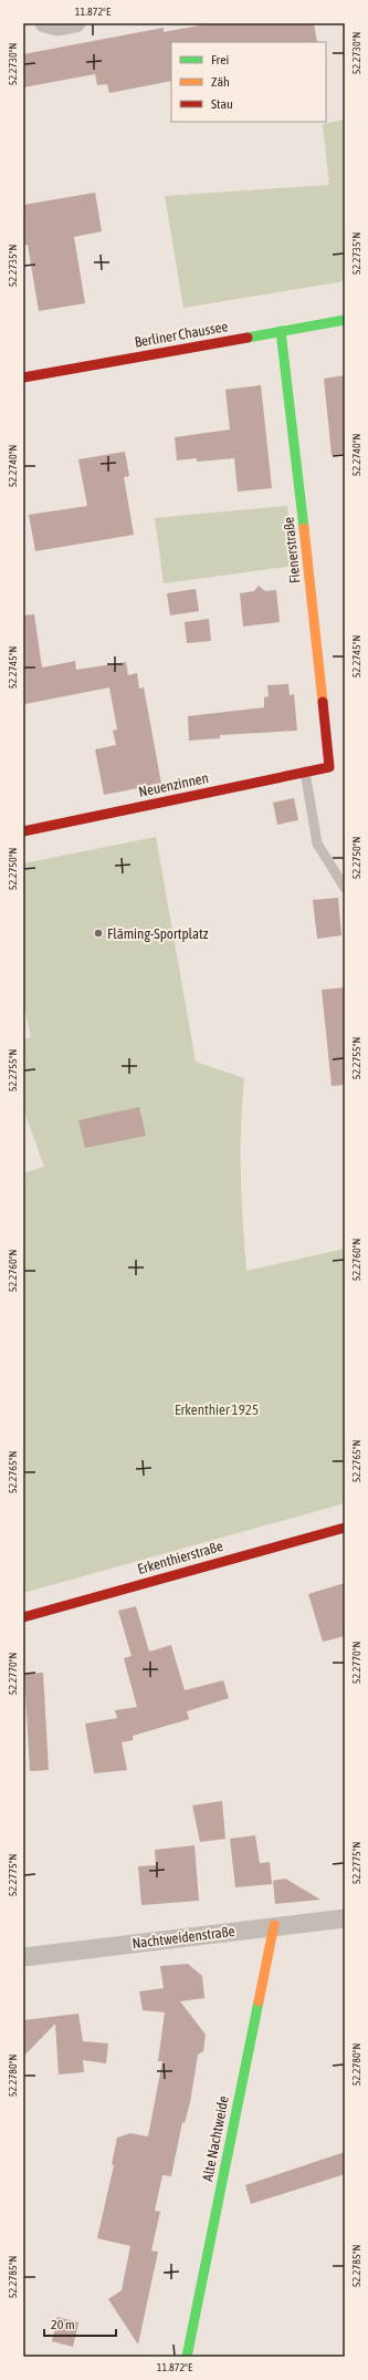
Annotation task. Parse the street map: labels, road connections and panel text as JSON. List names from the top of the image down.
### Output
{
  "streets": {
    "street": [
      "Berliner Chaussee",
      "Fienerstraße",
      "Neuenzinnen",
      "Erkenthierstraße",
      "Nachtweidenstraße",
      "Alte Nachtweide"
    ]
  },
  "crossings": [
    ["Berliner Chaussee", "Fienerstraße"],
    ["Fienerstraße", "Neuenzinnen"],
    ["Nachtweidenstraße", "Alte Nachtweide"]
  ],
  "parks": ["Erkenthier 1925"],
  "places": ["Fläming-Sportplatz"],
  "legend": ["Frei", "Zäh", "Stau"],
  "scale_bar": "20 m",
  "coordinates": [
    "11.872°E",
    "52.2730°N",
    "52.2735°N",
    "52.2740°N",
    "52.2745°N",
    "52.2750°N",
    "52.2755°N",
    "52.2760°N",
    "52.2765°N",
    "52.2770°N",
    "52.2775°N",
    "52.2780°N",
    "52.2785°N"
  ]
}
